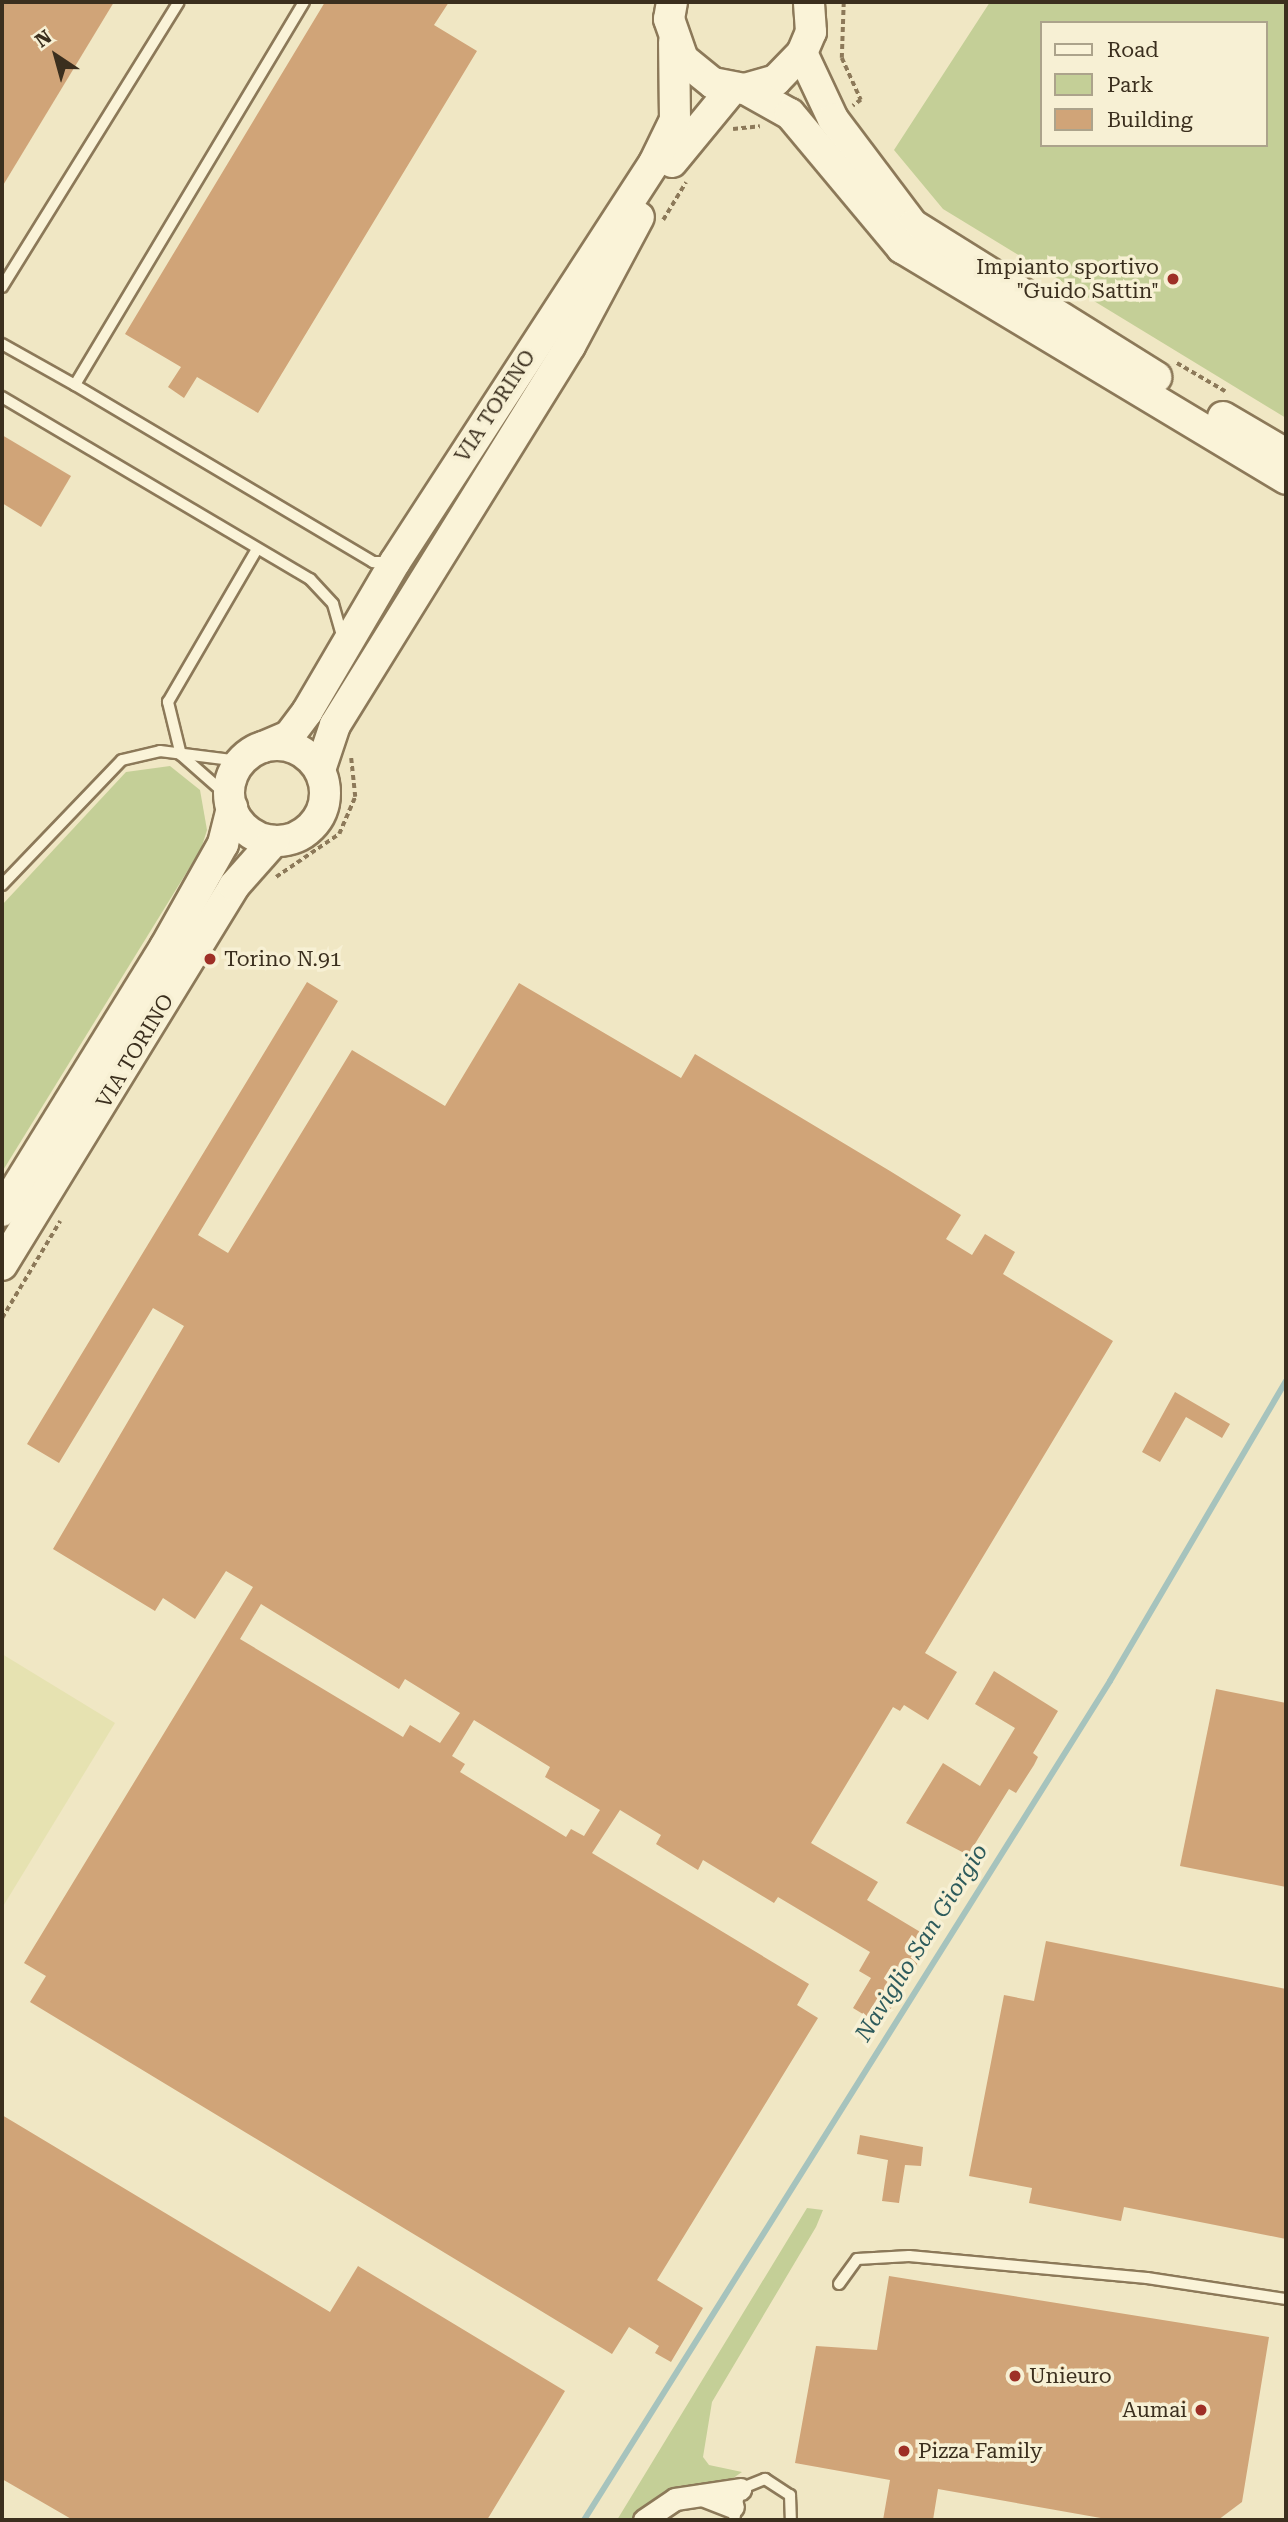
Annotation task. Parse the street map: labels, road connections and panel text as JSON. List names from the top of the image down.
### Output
{
  "streets": {
    "main road": ["VIA TORINO"]
  },
  "water": ["Naviglio San Giorgio"],
  "places": [
    "Impianto sportivo \"Guido Sattin\"",
    "Torino N.91",
    "Unieuro",
    "Aumai",
    "Pizza Family"
  ],
  "legend": ["Road", "Park", "Building"],
  "north": "top left"
}
